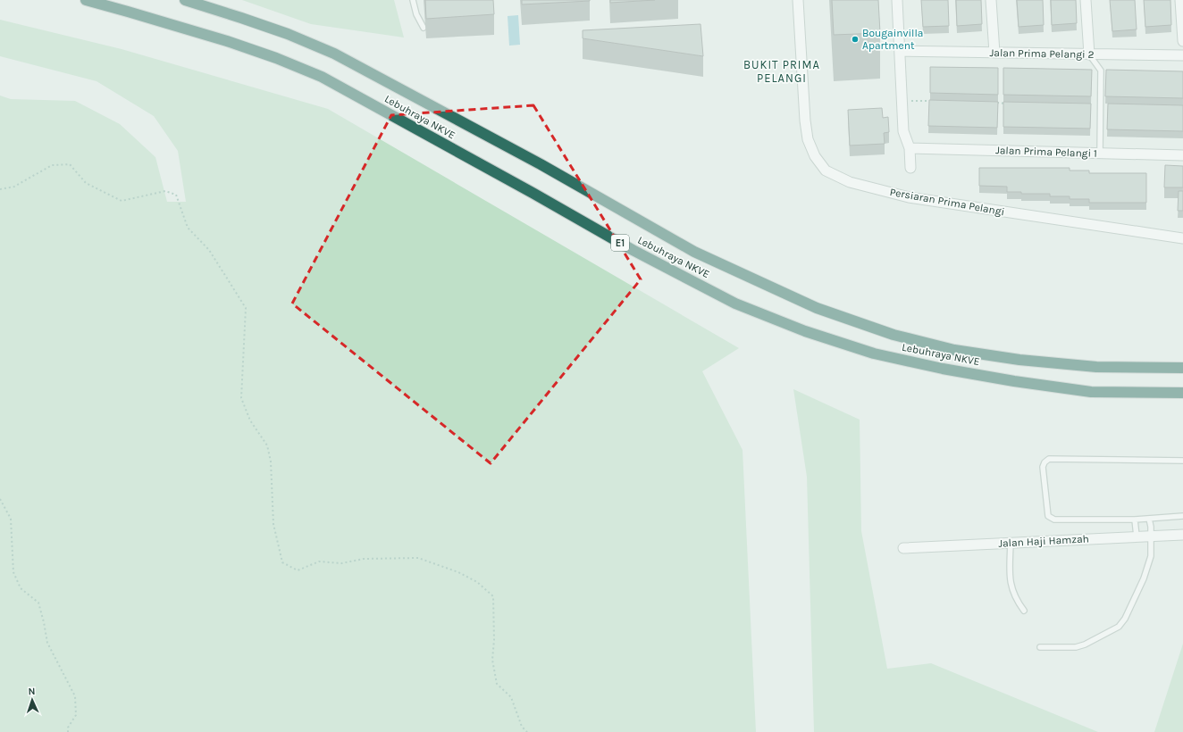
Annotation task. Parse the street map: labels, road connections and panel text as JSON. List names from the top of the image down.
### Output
{
  "streets": {
    "highway": ["Lebuhraya NKVE", "E1"],
    "street": [
      "Jalan Prima Pelangi 2",
      "Jalan Prima Pelangi 1",
      "Persiaran Prima Pelangi",
      "Jalan Haji Hamzah"
    ]
  },
  "districts": ["BUKIT PRIMA PELANGI"],
  "places": ["Bougainvilla Apartment"],
  "north": "top"
}
